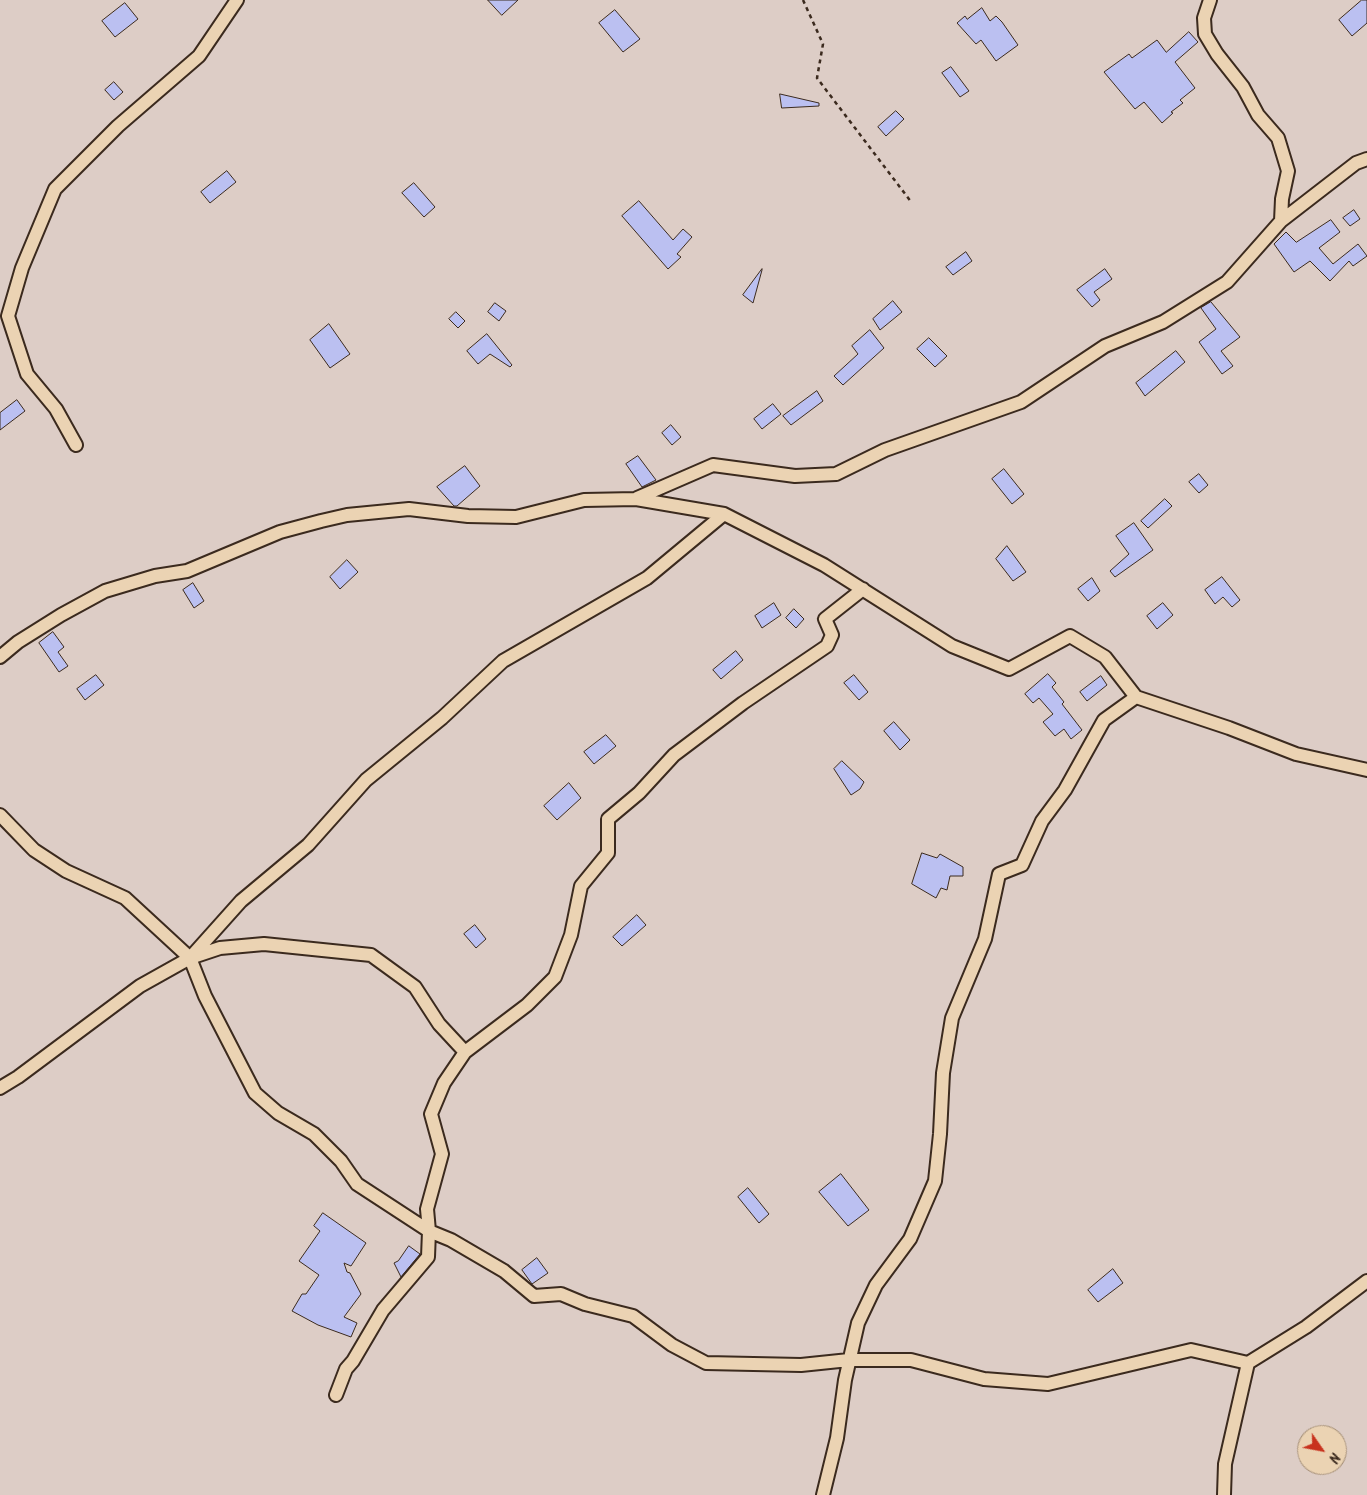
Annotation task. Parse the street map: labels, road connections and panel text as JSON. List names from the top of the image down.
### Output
{
  "north": "bottom right"
}
